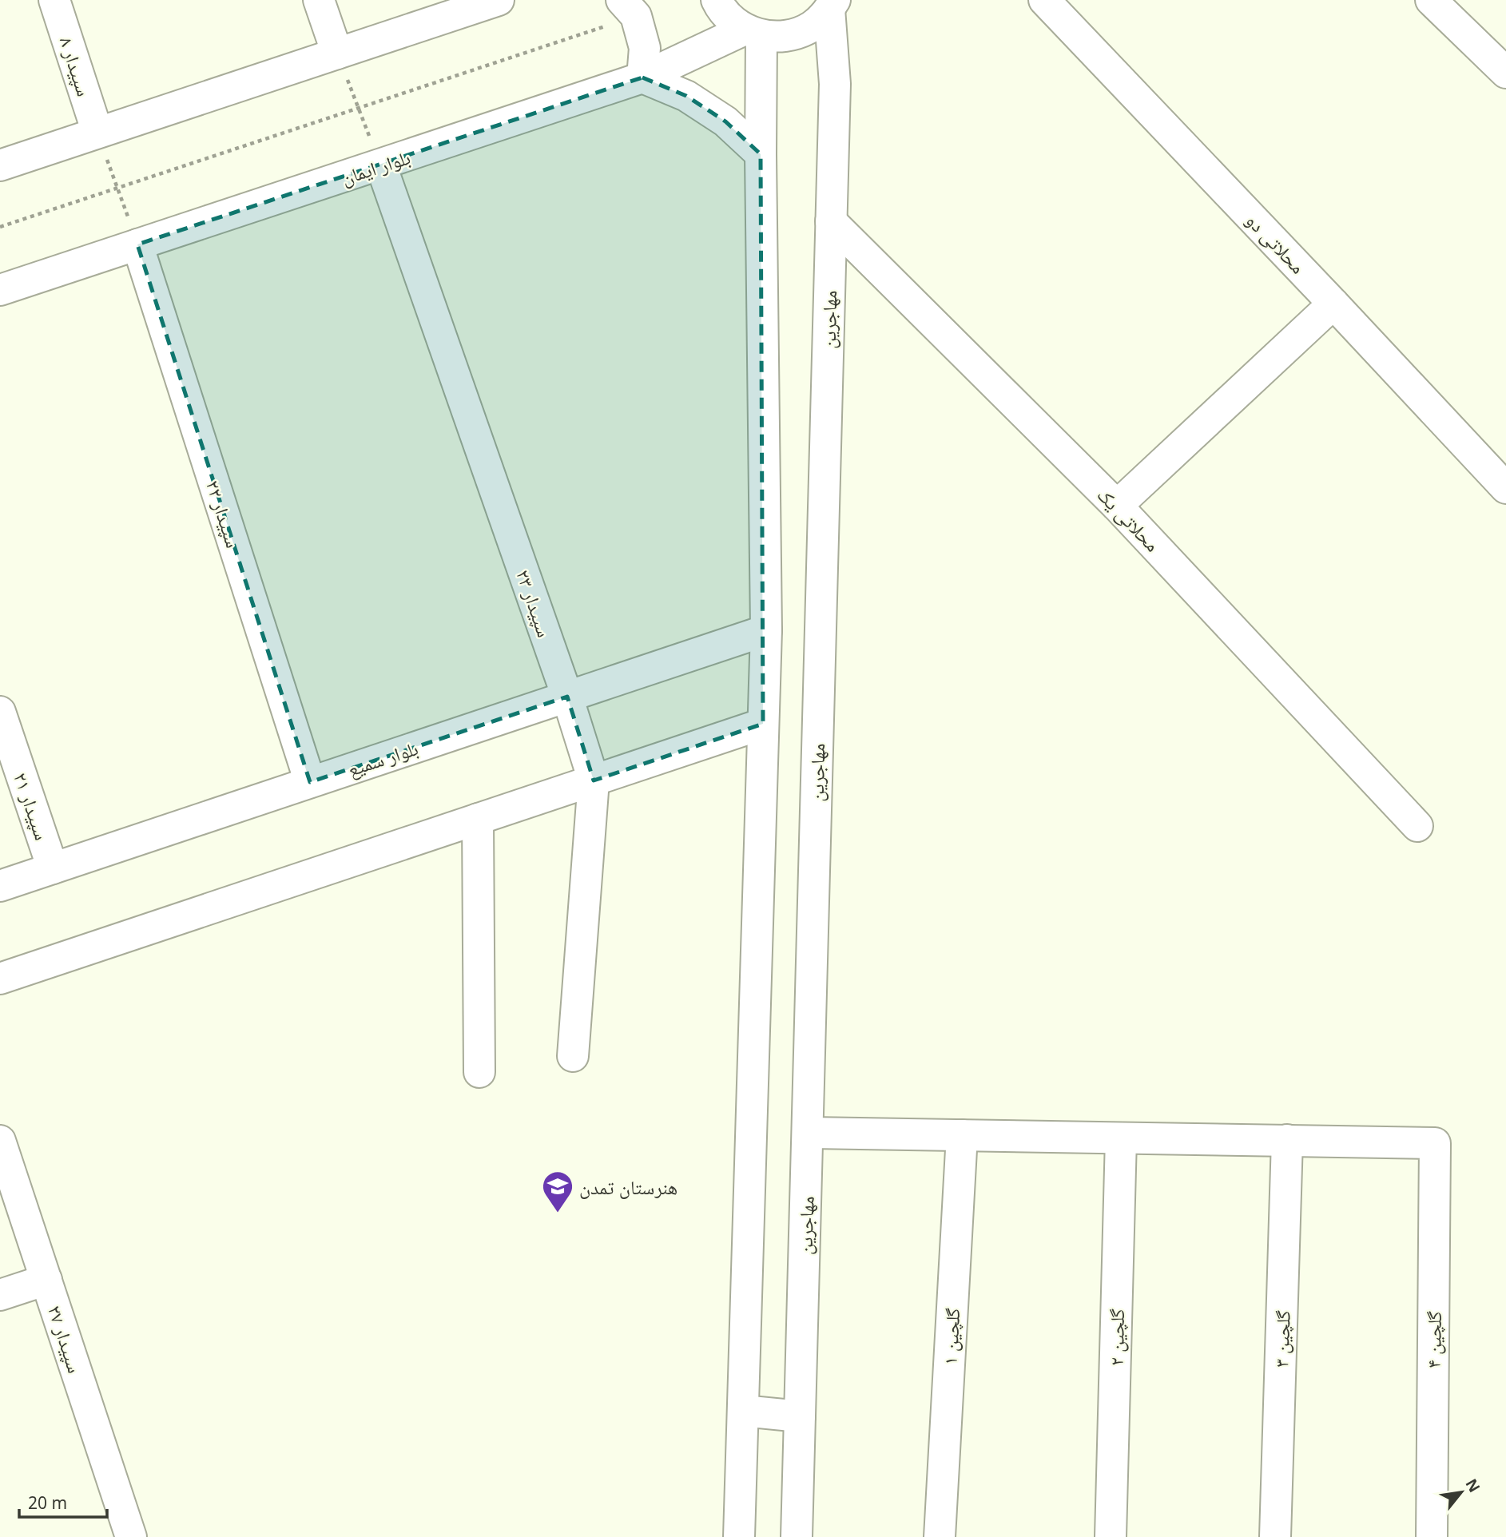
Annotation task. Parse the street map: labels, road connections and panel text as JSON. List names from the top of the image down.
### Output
{
  "streets": {
    "street": [
      "سپیدار ۸",
      "بلوار ایمان",
      "محلاتی دو",
      "مهاجرین",
      "سپیدار ۲۲",
      "محلاتی یک",
      "سپیدار ۲۳",
      "بلوار سمیع",
      "سپیدار ۲۱",
      "گلچین ۱",
      "گلچین ۲",
      "سپیدار ۲۷",
      "گلچین ۳",
      "گلچین ۴"
    ]
  },
  "crossings": [
    ["بلوار ایمان", "سپیدار ۲۲"],
    ["بلوار ایمان", "سپیدار ۲۳"],
    ["مهاجرین", "محلاتی یک"],
    ["سپیدار ۲۲", "بلوار سمیع"],
    ["سپیدار ۲۳", "بلوار سمیع"],
    ["بلوار سمیع", "سپیدار ۲۱"],
    ["گلچین ۳", "گلچین ۴"]
  ],
  "places": {
    "school or university": ["هنرستان تمدن"]
  },
  "scale_bar": "20 m",
  "north": "top right"
}
